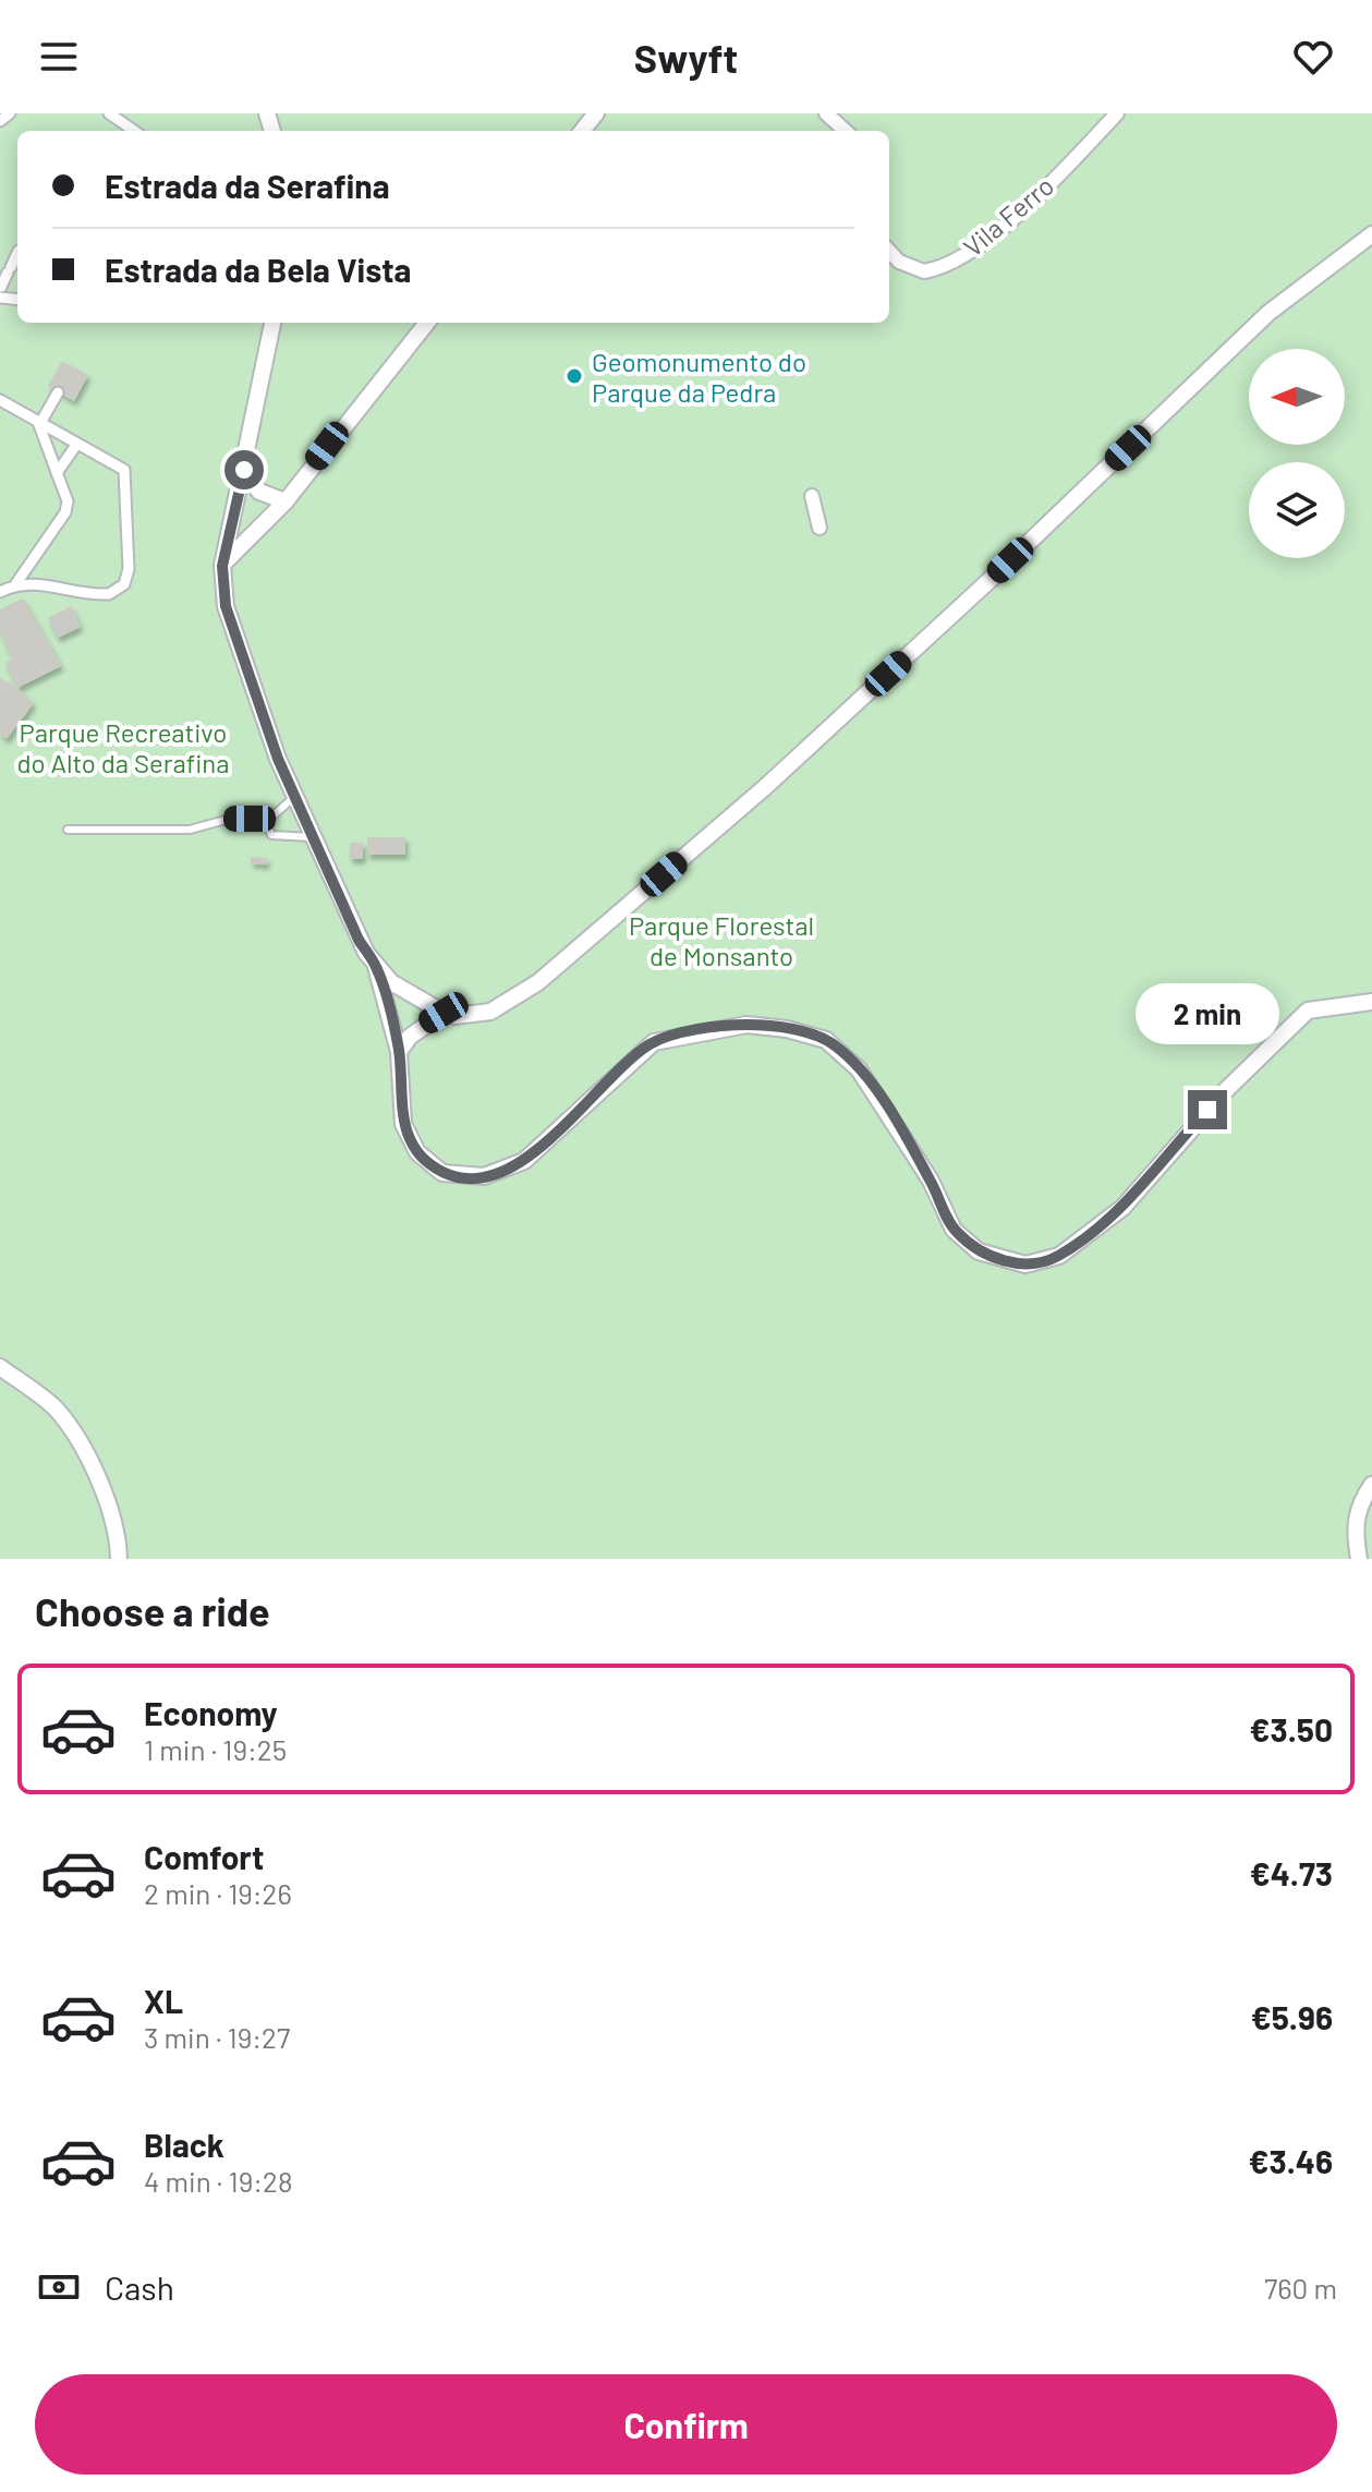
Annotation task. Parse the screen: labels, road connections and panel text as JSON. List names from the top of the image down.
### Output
{
  "streets": {
    "street": ["Vila Ferro"]
  },
  "parks": ["Parque Recreativo do Alto da Serafina", "Parque Florestal de Monsanto"],
  "places": ["Geomonumento do Parque da Pedra"],
  "north": "left",
  "page": {
    "header": "Swyft",
    "banner": ["Estrada da Serafina", "Estrada da Bela Vista"],
    "bubble": "2 min",
    "heading": "Choose a ride",
    "list": [
      {
        "name": "Economy",
        "note": "1 min · 19:25",
        "value": "€3.50"
      },
      {
        "name": "Comfort",
        "note": "2 min · 19:26",
        "value": "€4.73"
      },
      {
        "name": "XL",
        "note": "3 min · 19:27",
        "value": "€5.96"
      },
      {
        "name": "Black",
        "note": "4 min · 19:28",
        "value": "€3.46"
      }
    ],
    "pay": ["Cash", "760 m"],
    "buttons": "Confirm"
  }
}
